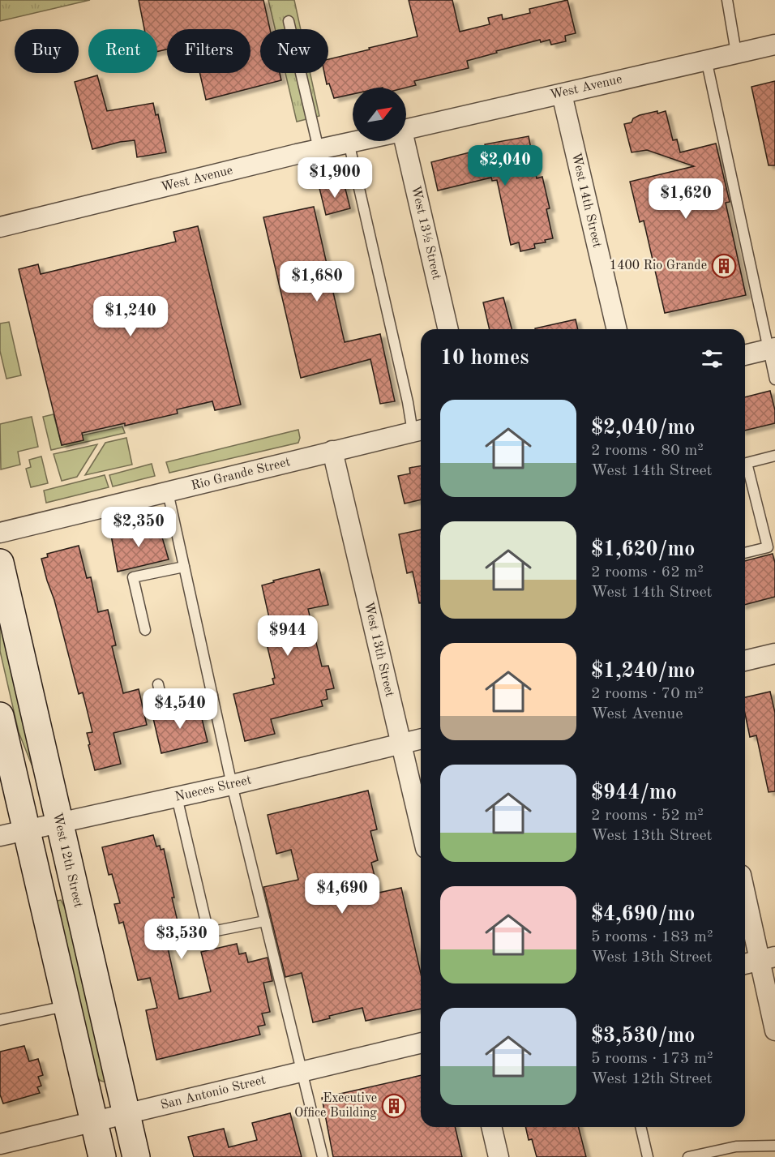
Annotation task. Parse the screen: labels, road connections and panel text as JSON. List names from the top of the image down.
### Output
{
  "streets": {
    "main road": ["West 12th Street"],
    "street": [
      "West Avenue",
      "West 14th Street",
      "West 13½ Street",
      "Rio Grande Street",
      "West 13th Street",
      "Nueces Street",
      "San Antonio Street"
    ]
  },
  "crossings": [
    ["West Avenue", "West 14th Street"],
    ["Rio Grande Street", "West 13th Street"],
    ["West 13th Street", "Nueces Street"],
    ["Nueces Street", "West 12th Street"],
    ["West 12th Street", "San Antonio Street"]
  ],
  "places": {
    "building": ["1400 Rio Grande", "Executive Office Building"]
  },
  "north": "top right",
  "page": {
    "chip": [
      "Buy",
      "Rent",
      "Filters",
      "New"
    ],
    "price": [
      "$2,040",
      "$1,900",
      "$1,620",
      "$1,680",
      "$1,240",
      "$2,350",
      "$944",
      "$4,540",
      "$4,690",
      "$3,530"
    ],
    "heading": "10 homes",
    "list": [
      {
        "name": "$2,040/mo",
        "note": "2 rooms · 80 m² · West 14th Street"
      },
      {
        "name": "$1,620/mo",
        "note": "2 rooms · 62 m² · West 14th Street"
      },
      {
        "name": "$1,240/mo",
        "note": "2 rooms · 70 m² · West Avenue"
      },
      {
        "name": "$944/mo",
        "note": "2 rooms · 52 m² · West 13th Street"
      },
      {
        "name": "$4,690/mo",
        "note": "5 rooms · 183 m² · West 13th Street"
      },
      {
        "name": "$3,530/mo",
        "note": "5 rooms · 173 m² · West 12th Street"
      }
    ]
  }
}
